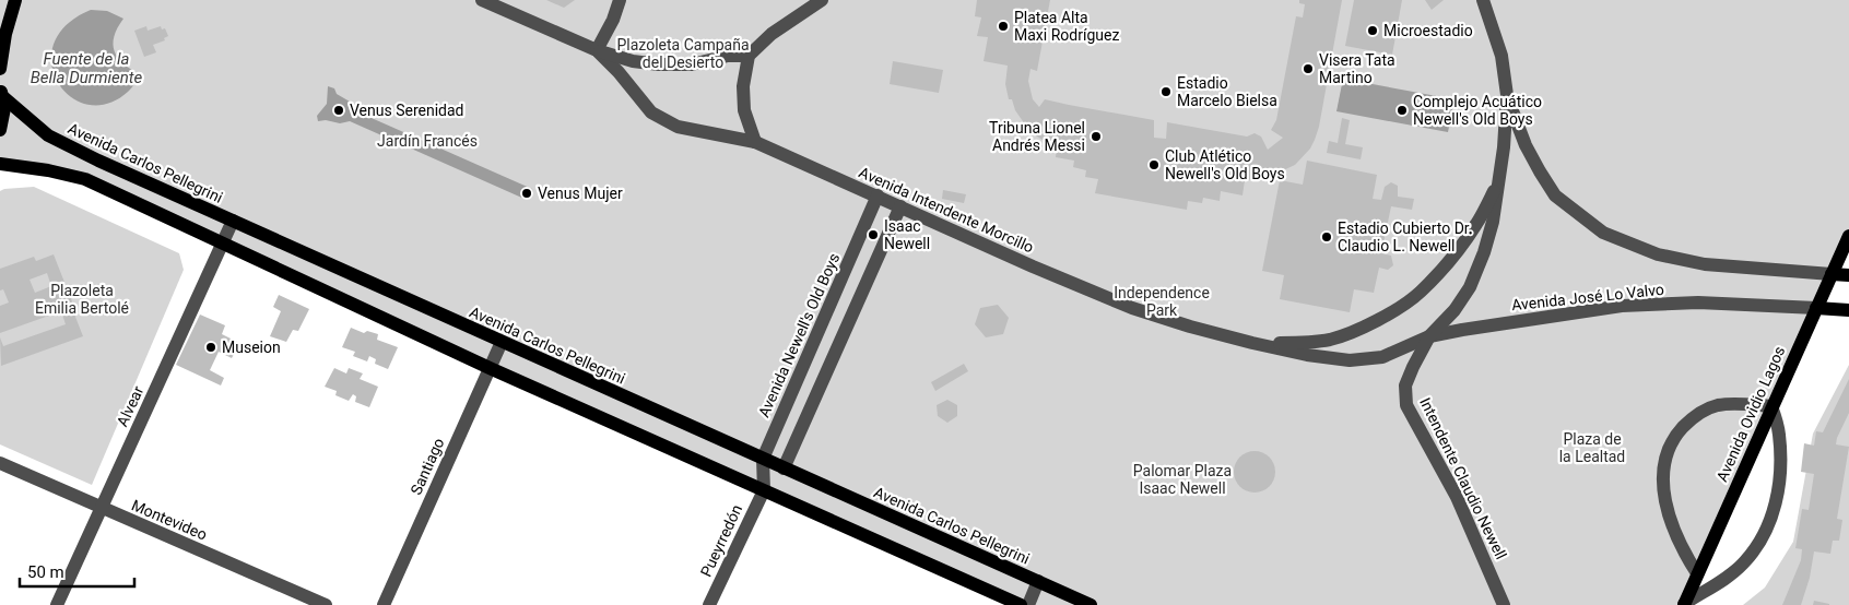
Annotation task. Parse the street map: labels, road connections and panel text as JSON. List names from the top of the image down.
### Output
{
  "streets": {
    "main road": ["Avenida Carlos Pellegrini", "Avenida Ovidio Lagos"],
    "street": [
      "Avenida Intendente Morcillo",
      "Avenida José Lo Valvo",
      "Avenida Newell's Old Boys",
      "Alvear",
      "Santiago",
      "Intendente Claudio Newell",
      "Montevideo",
      "Pueyrredón"
    ]
  },
  "crossings": [
    ["Avenida Carlos Pellegrini", "Avenida Newell's Old Boys"],
    ["Avenida Carlos Pellegrini", "Alvear"],
    ["Avenida Carlos Pellegrini", "Santiago"],
    ["Avenida Intendente Morcillo", "Avenida José Lo Valvo"],
    ["Avenida Intendente Morcillo", "Avenida Newell's Old Boys"],
    ["Avenida Intendente Morcillo", "Intendente Claudio Newell"],
    ["Avenida José Lo Valvo", "Avenida Ovidio Lagos"],
    ["Avenida José Lo Valvo", "Intendente Claudio Newell"],
    ["Avenida Newell's Old Boys", "Pueyrredón"],
    ["Alvear", "Montevideo"]
  ],
  "water": ["Fuente de la Bella Durmiente"],
  "parks": [
    "Plazoleta Campaña del Desierto",
    "Jardín Francés",
    "Plazoleta Emilia Bertolé",
    "Independence Park",
    "Plaza de la Lealtad",
    "Palomar Plaza Isaac Newell"
  ],
  "places": [
    "Platea Alta Maxi Rodríguez",
    "Microestadio",
    "Visera Tata Martino",
    "Estadio Marcelo Bielsa",
    "Venus Serenidad",
    "Complejo Acuático Newell's Old Boys",
    "Tribuna Lionel Andrés Messi",
    "Club Atlético Newell's Old Boys",
    "Venus Mujer",
    "Isaac Newell",
    "Estadio Cubierto Dr. Claudio L. Newell",
    "Museion"
  ],
  "scale_bar": "50 m"
}
